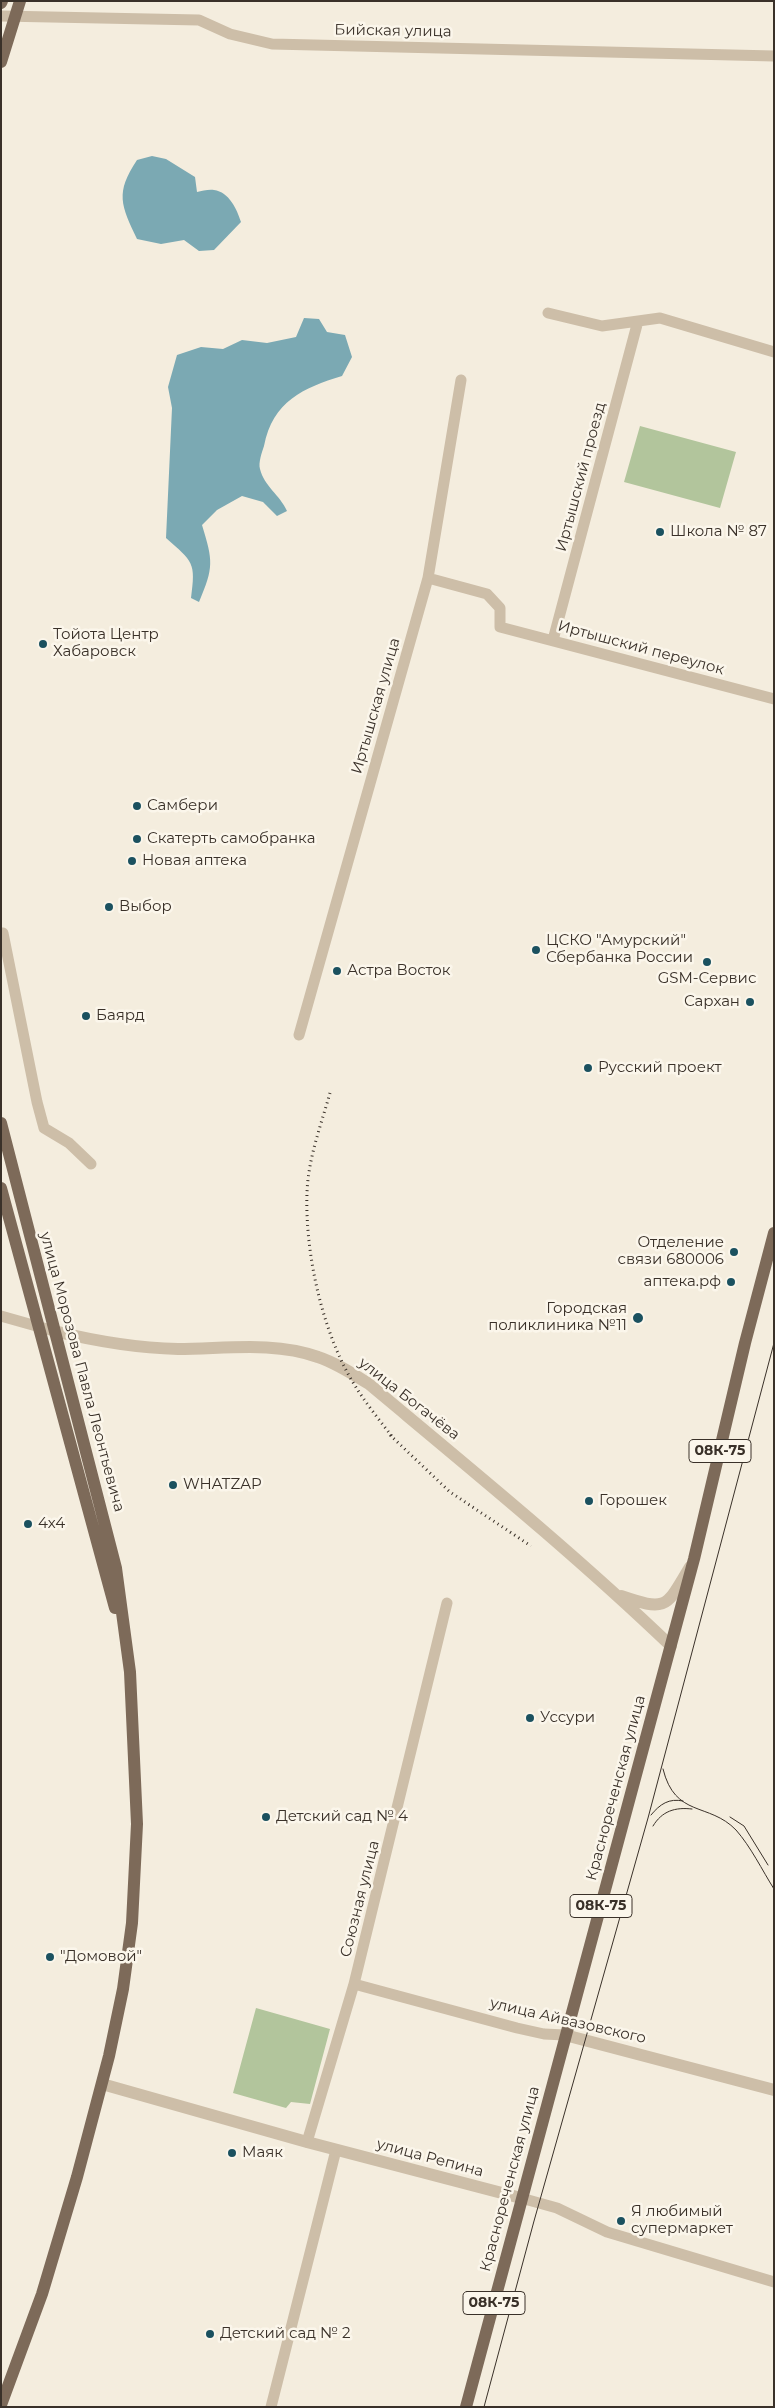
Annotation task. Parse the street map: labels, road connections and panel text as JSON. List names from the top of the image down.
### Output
{
  "streets": {
    "main road": ["улица Морозова Павла Леонтьевича", "08К-75", "Краснореченская улица"],
    "street": [
      "Бийская улица",
      "Иртышский проезд",
      "Иртышский переулок",
      "Иртышская улица",
      "улица Богачёва",
      "Союзная улица",
      "улица Айвазовского",
      "улица Репина"
    ]
  },
  "crossings": [
    ["Иртышский проезд", "Иртышский переулок"],
    ["Иртышский переулок", "Иртышская улица"],
    ["улица Морозова Павла Леонтьевича", "улица Богачёва"],
    ["улица Морозова Павла Леонтьевича", "улица Репина"],
    ["улица Богачёва", "Краснореченская улица"],
    ["Краснореченская улица", "улица Айвазовского"],
    ["Краснореченская улица", "улица Репина"],
    ["Союзная улица", "улица Айвазовского"],
    ["Союзная улица", "улица Репина"]
  ],
  "places": [
    "Школа № 87",
    "Тойота Центр Хабаровск",
    "Самбери",
    "Скатерть самобранка",
    "Новая аптека",
    "Выбор",
    "ЦСКО \"Амурский\" Сбербанка России",
    "GSM-Сервис",
    "Астра Восток",
    "Сархан",
    "Баярд",
    "Русский проект",
    "Отделение связи 680006",
    "аптека.рф",
    "Городская поликлиника №11",
    "WHATZAP",
    "Горошек",
    "4х4",
    "Уссури",
    "Детский сад № 4",
    "\"Домовой\"",
    "Маяк",
    "Я любимый супермаркет",
    "Детский сад № 2"
  ]
}
